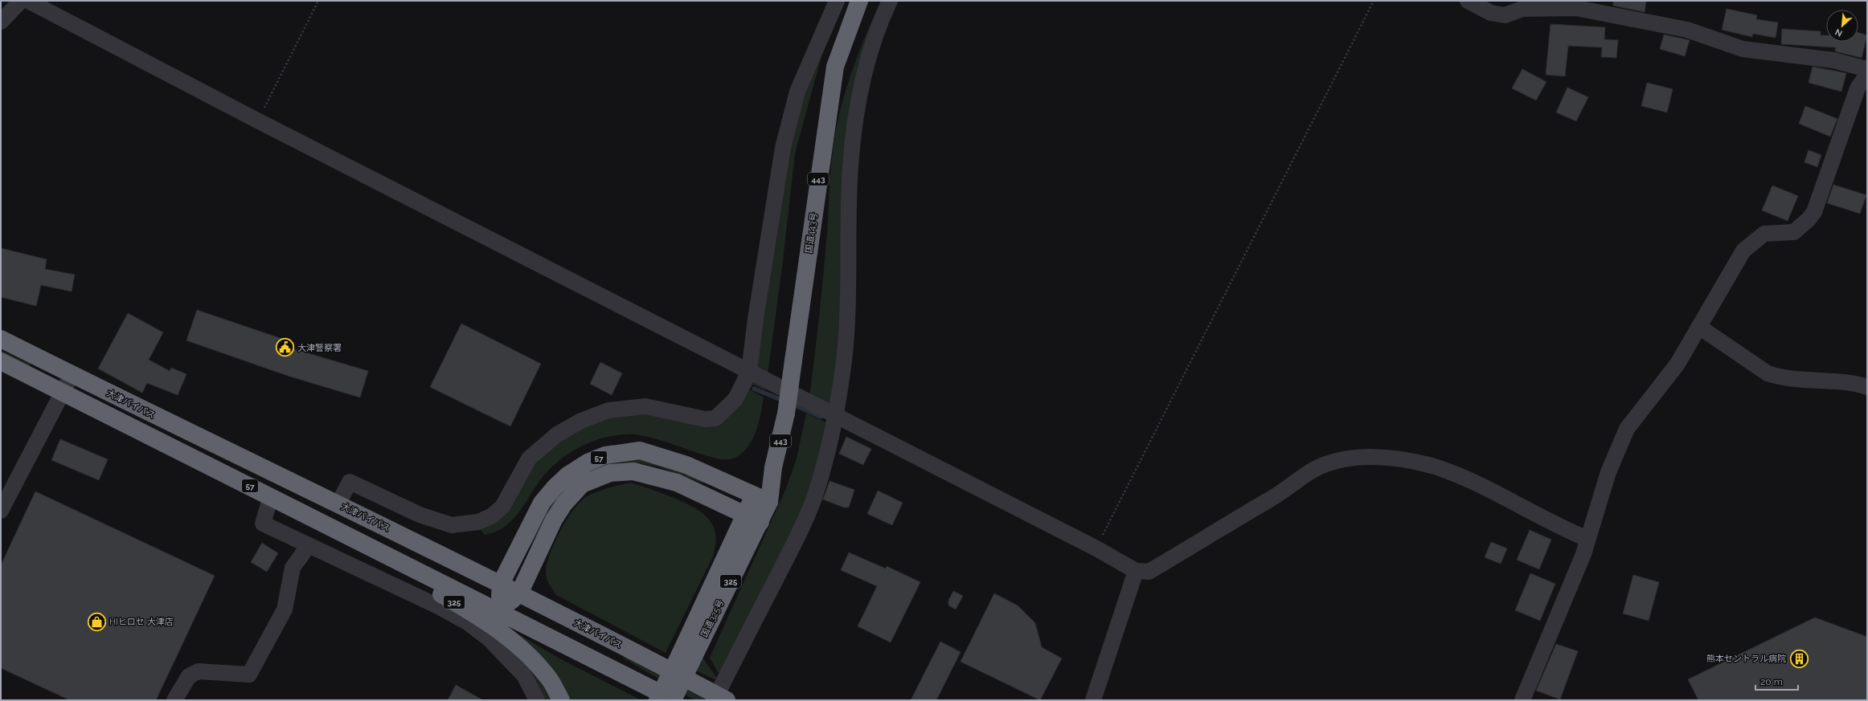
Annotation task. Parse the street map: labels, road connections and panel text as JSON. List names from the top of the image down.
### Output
{
  "streets": {
    "highway": [
      "443",
      "国道443号",
      "大津バイパス",
      "57",
      "325",
      "国道325号"
    ]
  },
  "crossings": [
    ["国道443号", "57"],
    ["国道443号", "国道325号"],
    ["大津バイパス", "57"],
    ["57", "325"],
    ["57", "国道325号"]
  ],
  "places": {
    "public building": ["大津警察署"],
    "shop": ["HIヒロセ 大津店"],
    "building": ["熊本セントラル病院"]
  },
  "scale_bar": "20 m",
  "north": "bottom left"
}
